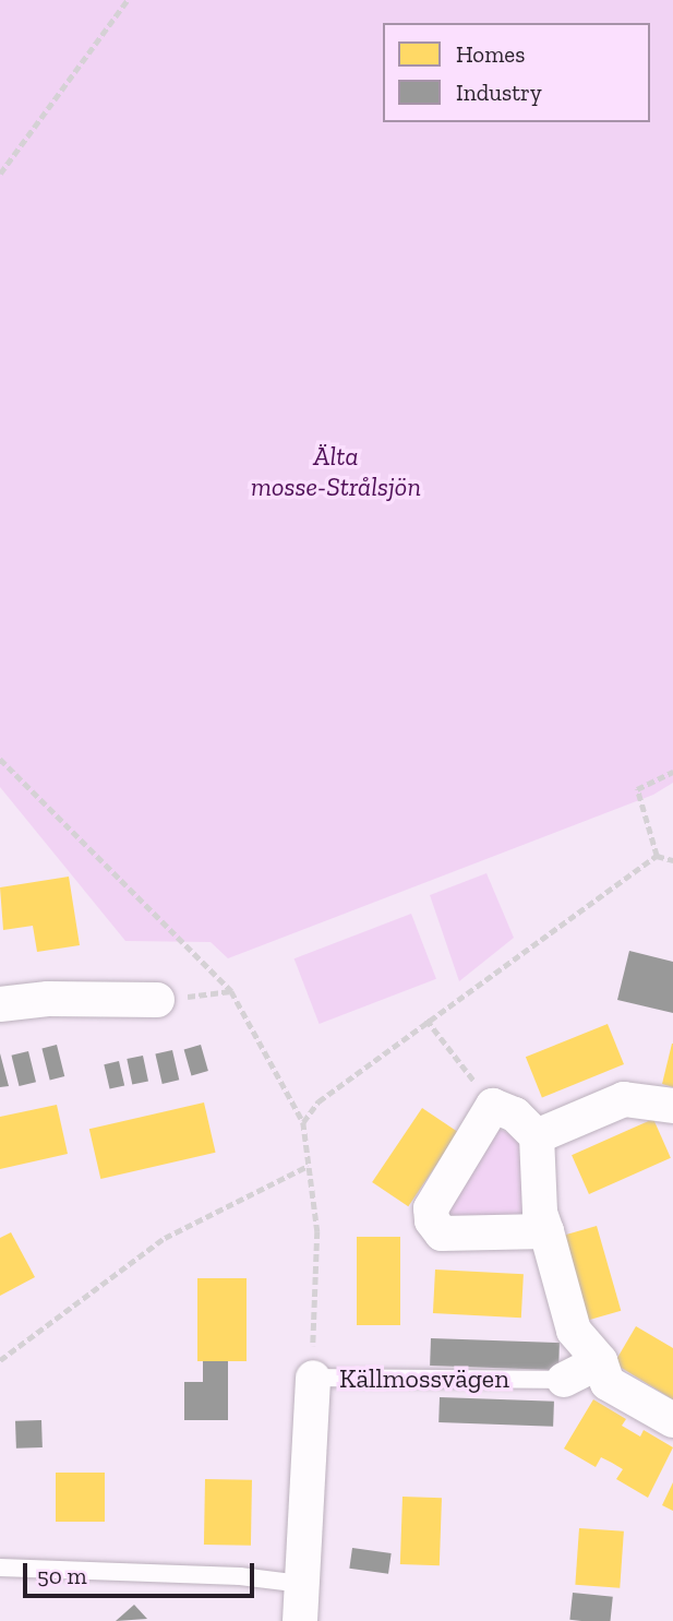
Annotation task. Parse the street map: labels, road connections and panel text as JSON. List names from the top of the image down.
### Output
{
  "streets": {
    "street": ["Källmossvägen"]
  },
  "parks": ["Älta mosse-Strålsjön"],
  "legend": ["Homes", "Industry"],
  "scale_bar": "50 m"
}
